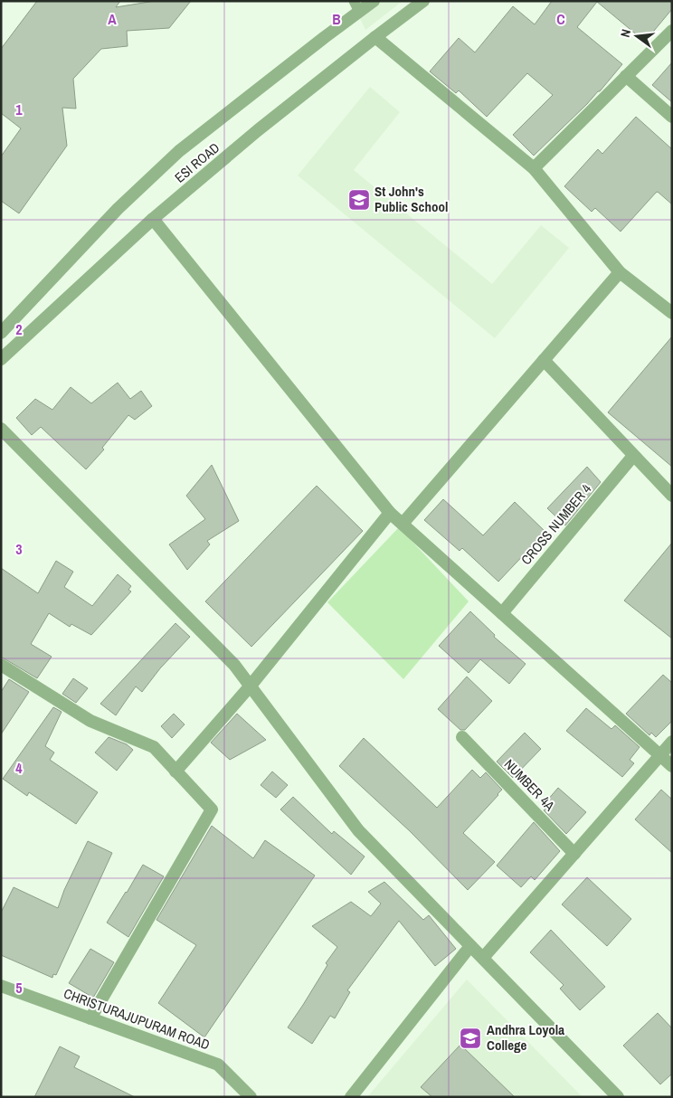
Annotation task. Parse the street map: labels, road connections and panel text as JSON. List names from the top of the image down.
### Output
{
  "streets": {
    "street": [
      "ESI ROAD",
      "CROSS NUMBER 4",
      "NUMBER 4A",
      "CHRISTURAJUPURAM ROAD"
    ]
  },
  "places": {
    "school or university": ["St John's Public School", "Andhra Loyola College"]
  },
  "north": "left",
  "grid": {
    "columns": ["A", "B", "C"],
    "rows": [
      "1",
      "2",
      "3",
      "4",
      "5"
    ]
  }
}
